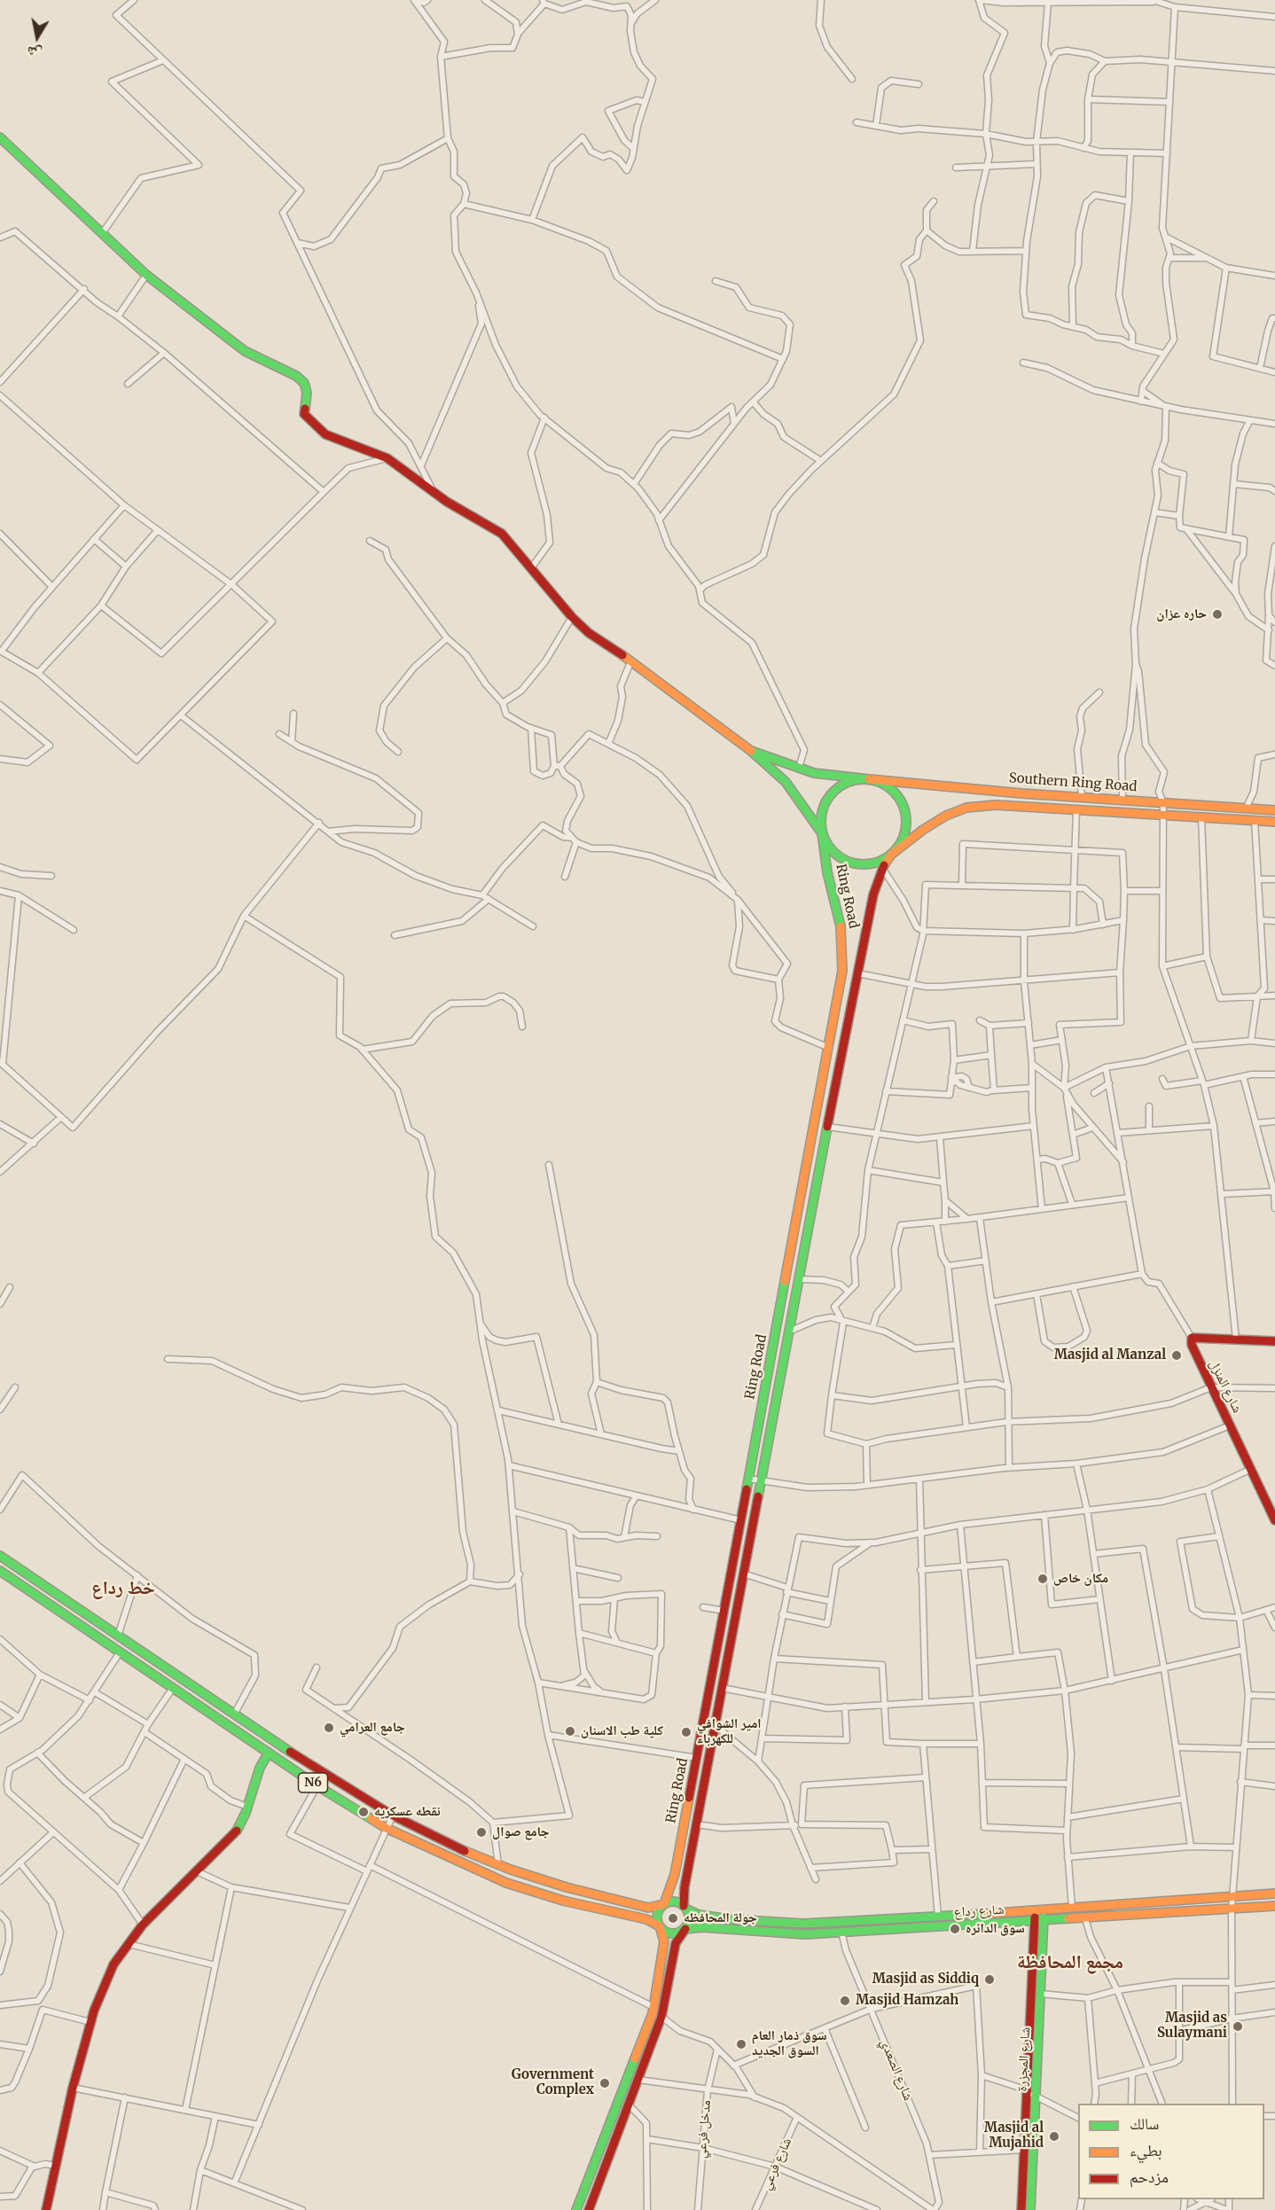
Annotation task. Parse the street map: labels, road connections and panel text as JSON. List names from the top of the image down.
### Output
{
  "streets": {
    "main road": [
      "Southern Ring Road",
      "Ring Road",
      "شارع المنزل",
      "N6",
      "شارع رداع",
      "شارع المجزرة"
    ],
    "street": ["شارع الصعدي", "مدخل فرعي", "شارع فرعي"]
  },
  "crossings": [
    ["Southern Ring Road", "Ring Road"],
    ["Ring Road", "N6"],
    ["Ring Road", "شارع رداع"],
    ["N6", "شارع رداع"],
    ["شارع رداع", "شارع المجزرة"],
    ["شارع رداع", "شارع الصعدي"]
  ],
  "districts": ["خط رداع", "مجمع المحافظة"],
  "places": [
    "حاره عزان",
    "Masjid al Manzal",
    "مكان خاص",
    "جامع العرامي",
    "كلية طب الاسنان",
    "امير الشوافي للكهرباء",
    "نقطه عسكريه",
    "جامع صوال",
    "جولة المحافظه",
    "سوق الدائره",
    "Masjid as Siddiq",
    "Masjid Hamzah",
    "Masjid as Sulaymani",
    "سوق ذمار العام السوق الجديد",
    "Government Complex",
    "Masjid al Mujahid"
  ],
  "legend": ["سالك", "بطيء", "مزدحم"],
  "north": "bottom"
}
